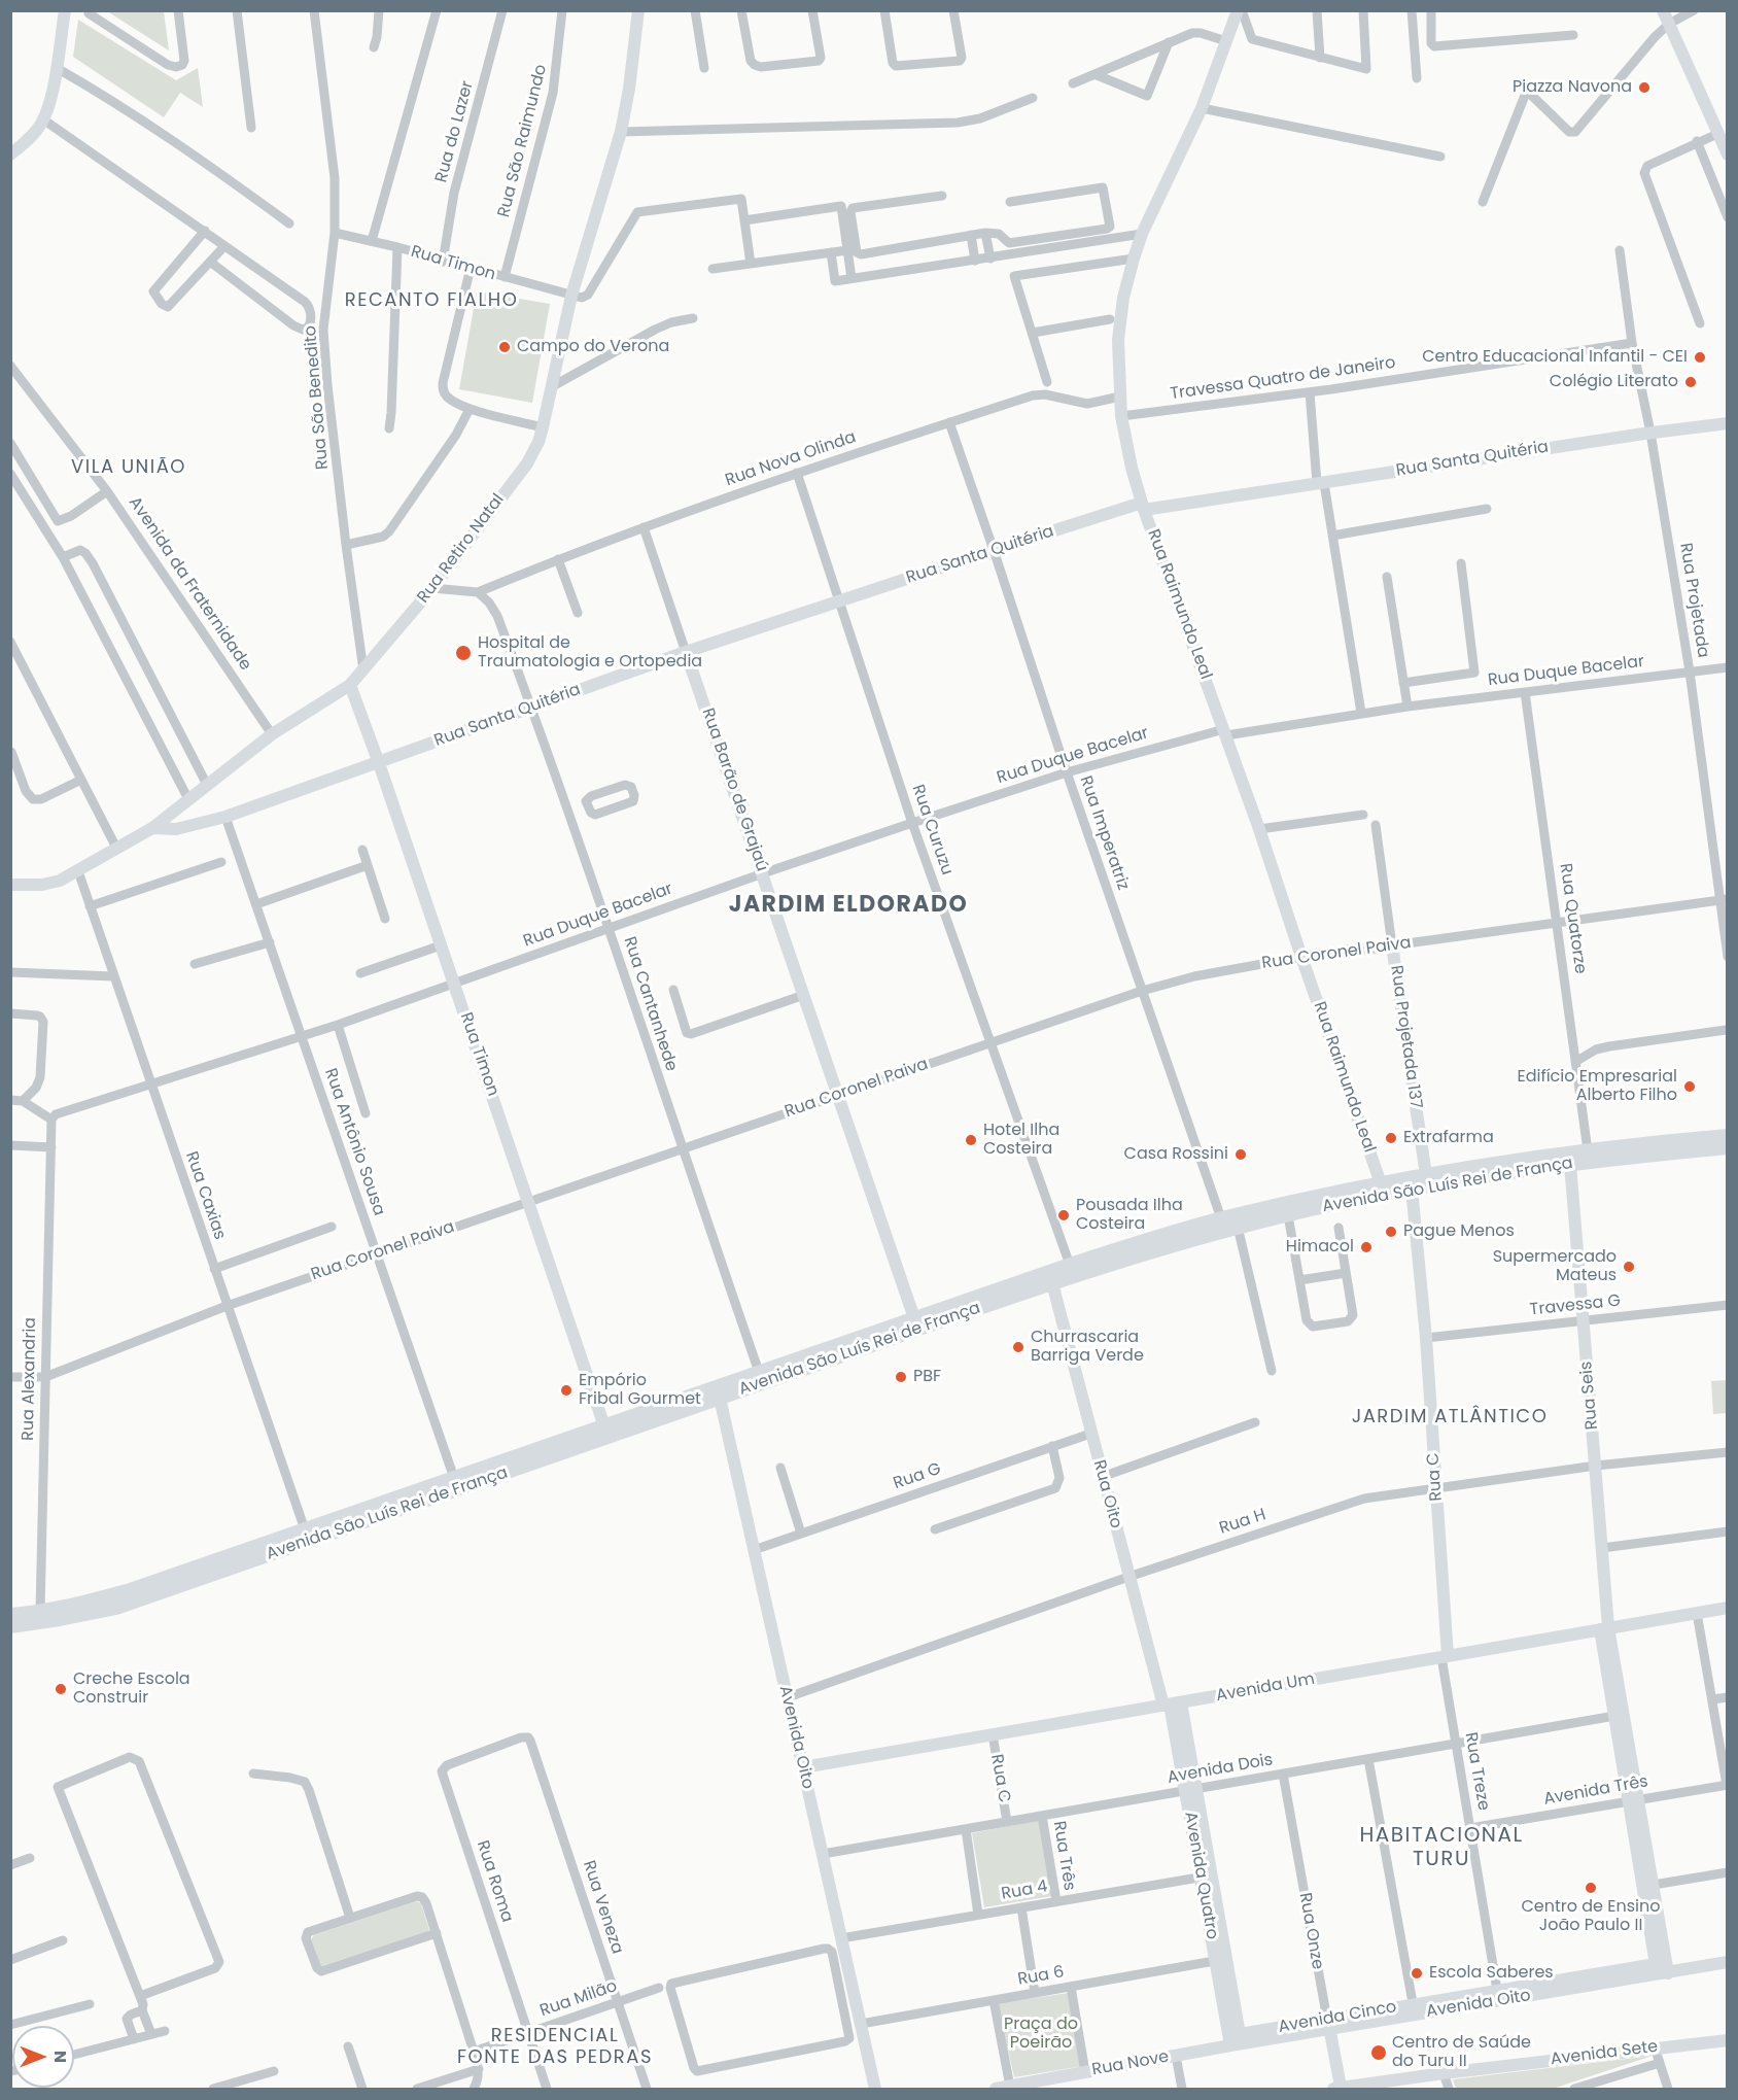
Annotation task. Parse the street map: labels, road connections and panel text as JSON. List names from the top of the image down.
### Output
{
  "streets": {
    "main road": ["Avenida São Luís Rei de França"],
    "street": [
      "Rua do Lazer",
      "Rua São Raimundo",
      "Rua Timon",
      "Travessa Quatro de Janeiro",
      "Rua São Benedito",
      "Rua Nova Olinda",
      "Rua Santa Quitéria",
      "Rua Retiro Natal",
      "Avenida da Fraternidade",
      "Rua Projetada",
      "Rua Raimundo Leal",
      "Rua Duque Bacelar",
      "Rua Barão de Grajaú",
      "Rua Curuzu",
      "Rua Imperatriz",
      "Rua Quatorze",
      "Rua Coronel Paiva",
      "Rua Cantanhede",
      "Rua Projetada 137",
      "Rua Antônio Sousa",
      "Rua Caxias",
      "Travessa G",
      "Rua Alexandria",
      "Rua Seis",
      "Rua G",
      "Rua C",
      "Rua Oito",
      "Rua H",
      "Avenida Um",
      "Avenida Oito",
      "Avenida Dois",
      "Rua Treze",
      "Avenida Três",
      "Rua Três",
      "Avenida Quatro",
      "Rua Roma",
      "Rua 4",
      "Rua Veneza",
      "Rua Onze",
      "Rua 6",
      "Rua Milão",
      "Avenida Cinco",
      "Avenida Sete",
      "Rua Nove"
    ]
  },
  "crossings": [
    ["Rua do Lazer", "Rua Timon"],
    ["Rua São Raimundo", "Rua Timon"],
    ["Rua Timon", "Rua São Benedito"],
    ["Rua Timon", "Rua Santa Quitéria"],
    ["Rua Timon", "Rua Retiro Natal"],
    ["Rua Timon", "Rua Duque Bacelar"],
    ["Rua Timon", "Rua Coronel Paiva"],
    ["Rua Timon", "Avenida São Luís Rei de França"],
    ["Travessa Quatro de Janeiro", "Rua Projetada"],
    ["Travessa Quatro de Janeiro", "Rua Raimundo Leal"],
    ["Rua São Benedito", "Rua Retiro Natal"],
    ["Rua Nova Olinda", "Rua Raimundo Leal"],
    ["Rua Nova Olinda", "Rua Barão de Grajaú"],
    ["Rua Nova Olinda", "Rua Curuzu"],
    ["Rua Nova Olinda", "Rua Imperatriz"],
    ["Rua Nova Olinda", "Rua Cantanhede"],
    ["Rua Santa Quitéria", "Rua Retiro Natal"],
    ["Rua Santa Quitéria", "Rua Projetada"],
    ["Rua Santa Quitéria", "Rua Raimundo Leal"],
    ["Rua Santa Quitéria", "Rua Barão de Grajaú"],
    ["Rua Santa Quitéria", "Rua Curuzu"],
    ["Rua Santa Quitéria", "Rua Imperatriz"],
    ["Rua Santa Quitéria", "Rua Cantanhede"],
    ["Rua Santa Quitéria", "Rua Antônio Sousa"],
    ["Rua Retiro Natal", "Avenida da Fraternidade"],
    ["Rua Retiro Natal", "Rua Caxias"],
    ["Rua Projetada", "Rua Duque Bacelar"],
    ["Rua Projetada", "Rua Coronel Paiva"],
    ["Rua Raimundo Leal", "Rua Duque Bacelar"],
    ["Rua Raimundo Leal", "Rua Coronel Paiva"],
    ["Rua Raimundo Leal", "Avenida São Luís Rei de França"],
    ["Rua Duque Bacelar", "Rua Barão de Grajaú"],
    ["Rua Duque Bacelar", "Rua Curuzu"],
    ["Rua Duque Bacelar", "Rua Imperatriz"],
    ["Rua Duque Bacelar", "Rua Quatorze"],
    ["Rua Duque Bacelar", "Rua Cantanhede"],
    ["Rua Duque Bacelar", "Rua Antônio Sousa"],
    ["Rua Duque Bacelar", "Rua Caxias"],
    ["Rua Barão de Grajaú", "Rua Coronel Paiva"],
    ["Rua Barão de Grajaú", "Avenida São Luís Rei de França"],
    ["Rua Curuzu", "Rua Coronel Paiva"],
    ["Rua Curuzu", "Avenida São Luís Rei de França"],
    ["Rua Imperatriz", "Rua Coronel Paiva"],
    ["Rua Imperatriz", "Avenida São Luís Rei de França"],
    ["Rua Quatorze", "Rua Coronel Paiva"],
    ["Rua Quatorze", "Avenida São Luís Rei de França"],
    ["Rua Coronel Paiva", "Rua Cantanhede"],
    ["Rua Coronel Paiva", "Rua Projetada 137"],
    ["Rua Coronel Paiva", "Rua Antônio Sousa"],
    ["Rua Coronel Paiva", "Rua Caxias"],
    ["Rua Coronel Paiva", "Rua Alexandria"],
    ["Rua Cantanhede", "Avenida São Luís Rei de França"],
    ["Rua Projetada 137", "Avenida São Luís Rei de França"],
    ["Rua Antônio Sousa", "Avenida São Luís Rei de França"],
    ["Avenida São Luís Rei de França", "Rua Caxias"],
    ["Avenida São Luís Rei de França", "Rua Alexandria"],
    ["Avenida São Luís Rei de França", "Rua Seis"],
    ["Avenida São Luís Rei de França", "Rua C"],
    ["Avenida São Luís Rei de França", "Rua Oito"],
    ["Avenida São Luís Rei de França", "Avenida Oito"],
    ["Travessa G", "Rua Seis"],
    ["Travessa G", "Rua C"],
    ["Rua Seis", "Rua H"],
    ["Rua Seis", "Avenida Um"],
    ["Rua G", "Rua Oito"],
    ["Rua G", "Avenida Oito"],
    ["Rua C", "Rua H"],
    ["Rua C", "Avenida Um"],
    ["Rua C", "Avenida Dois"],
    ["Rua C", "Rua Treze"],
    ["Rua Oito", "Rua H"],
    ["Rua Oito", "Avenida Um"],
    ["Rua Oito", "Avenida Quatro"],
    ["Rua H", "Avenida Oito"],
    ["Avenida Um", "Avenida Oito"],
    ["Avenida Um", "Rua Treze"],
    ["Avenida Um", "Avenida Quatro"],
    ["Avenida Oito", "Avenida Dois"],
    ["Avenida Oito", "Rua Treze"],
    ["Avenida Oito", "Avenida Quatro"],
    ["Avenida Oito", "Rua 4"],
    ["Avenida Oito", "Rua Onze"],
    ["Avenida Oito", "Rua 6"],
    ["Avenida Oito", "Avenida Cinco"],
    ["Avenida Oito", "Rua Nove"],
    ["Avenida Dois", "Rua Treze"],
    ["Avenida Dois", "Rua Três"],
    ["Avenida Dois", "Avenida Quatro"],
    ["Avenida Dois", "Rua Onze"],
    ["Rua Treze", "Avenida Três"],
    ["Rua Três", "Rua 4"],
    ["Avenida Quatro", "Rua 4"],
    ["Avenida Quatro", "Rua 6"],
    ["Avenida Quatro", "Avenida Cinco"],
    ["Avenida Quatro", "Rua Nove"],
    ["Rua Roma", "Rua Veneza"],
    ["Rua Roma", "Rua Milão"],
    ["Rua Veneza", "Rua Milão"],
    ["Rua Onze", "Avenida Cinco"],
    ["Rua Onze", "Avenida Sete"]
  ],
  "districts": [
    "RECANTO FIALHO",
    "VILA UNIÃO",
    "JARDIM ELDORADO",
    "JARDIM ATLÂNTICO",
    "HABITACIONAL TURU",
    "RESIDENCIAL FONTE DAS PEDRAS"
  ],
  "parks": ["Praça do Poeirão"],
  "places": [
    "Piazza Navona",
    "Campo do Verona",
    "Centro Educacional Infantil - CEI",
    "Colégio Literato",
    "Hospital de Traumatologia e Ortopedia",
    "Edifício Empresarial Alberto Filho",
    "Extrafarma",
    "Hotel Ilha Costeira",
    "Casa Rossini",
    "Pousada Ilha Costeira",
    "Pague Menos",
    "Himacol",
    "Supermercado Mateus",
    "Churrascaria Barriga Verde",
    "PBF",
    "Empório Fribal Gourmet",
    "Creche Escola Construir",
    "Centro de Ensino João Paulo II",
    "Escola Saberes",
    "Centro de Saúde do Turu II"
  ],
  "north": "right"
}
